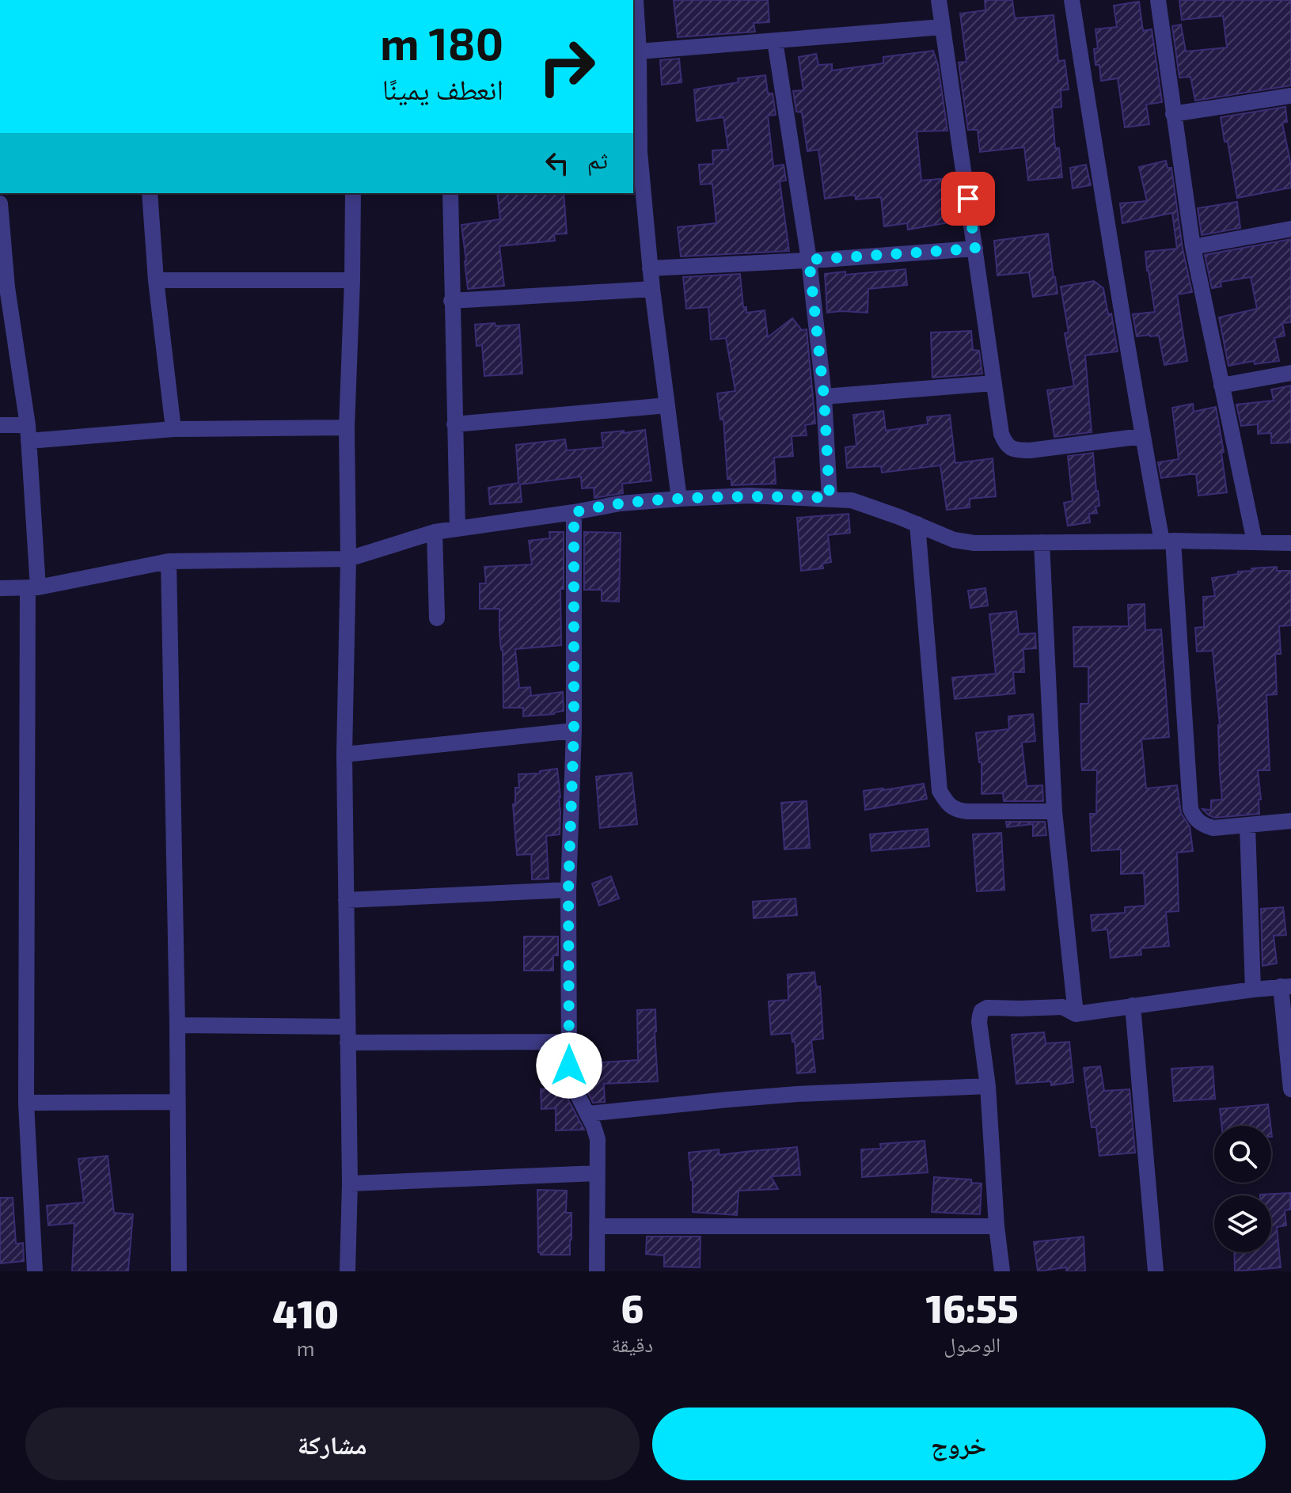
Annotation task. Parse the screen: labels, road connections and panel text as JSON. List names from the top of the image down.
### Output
{
  "page": {
    "turn": ["180 m", "انعطف يمينًا"],
    "then": "ثم",
    "eta": [
      "16:55",
      "الوصول",
      "6",
      "دقيقة",
      "410",
      "m"
    ],
    "buttons": ["خروج", "مشاركة"]
  }
}
